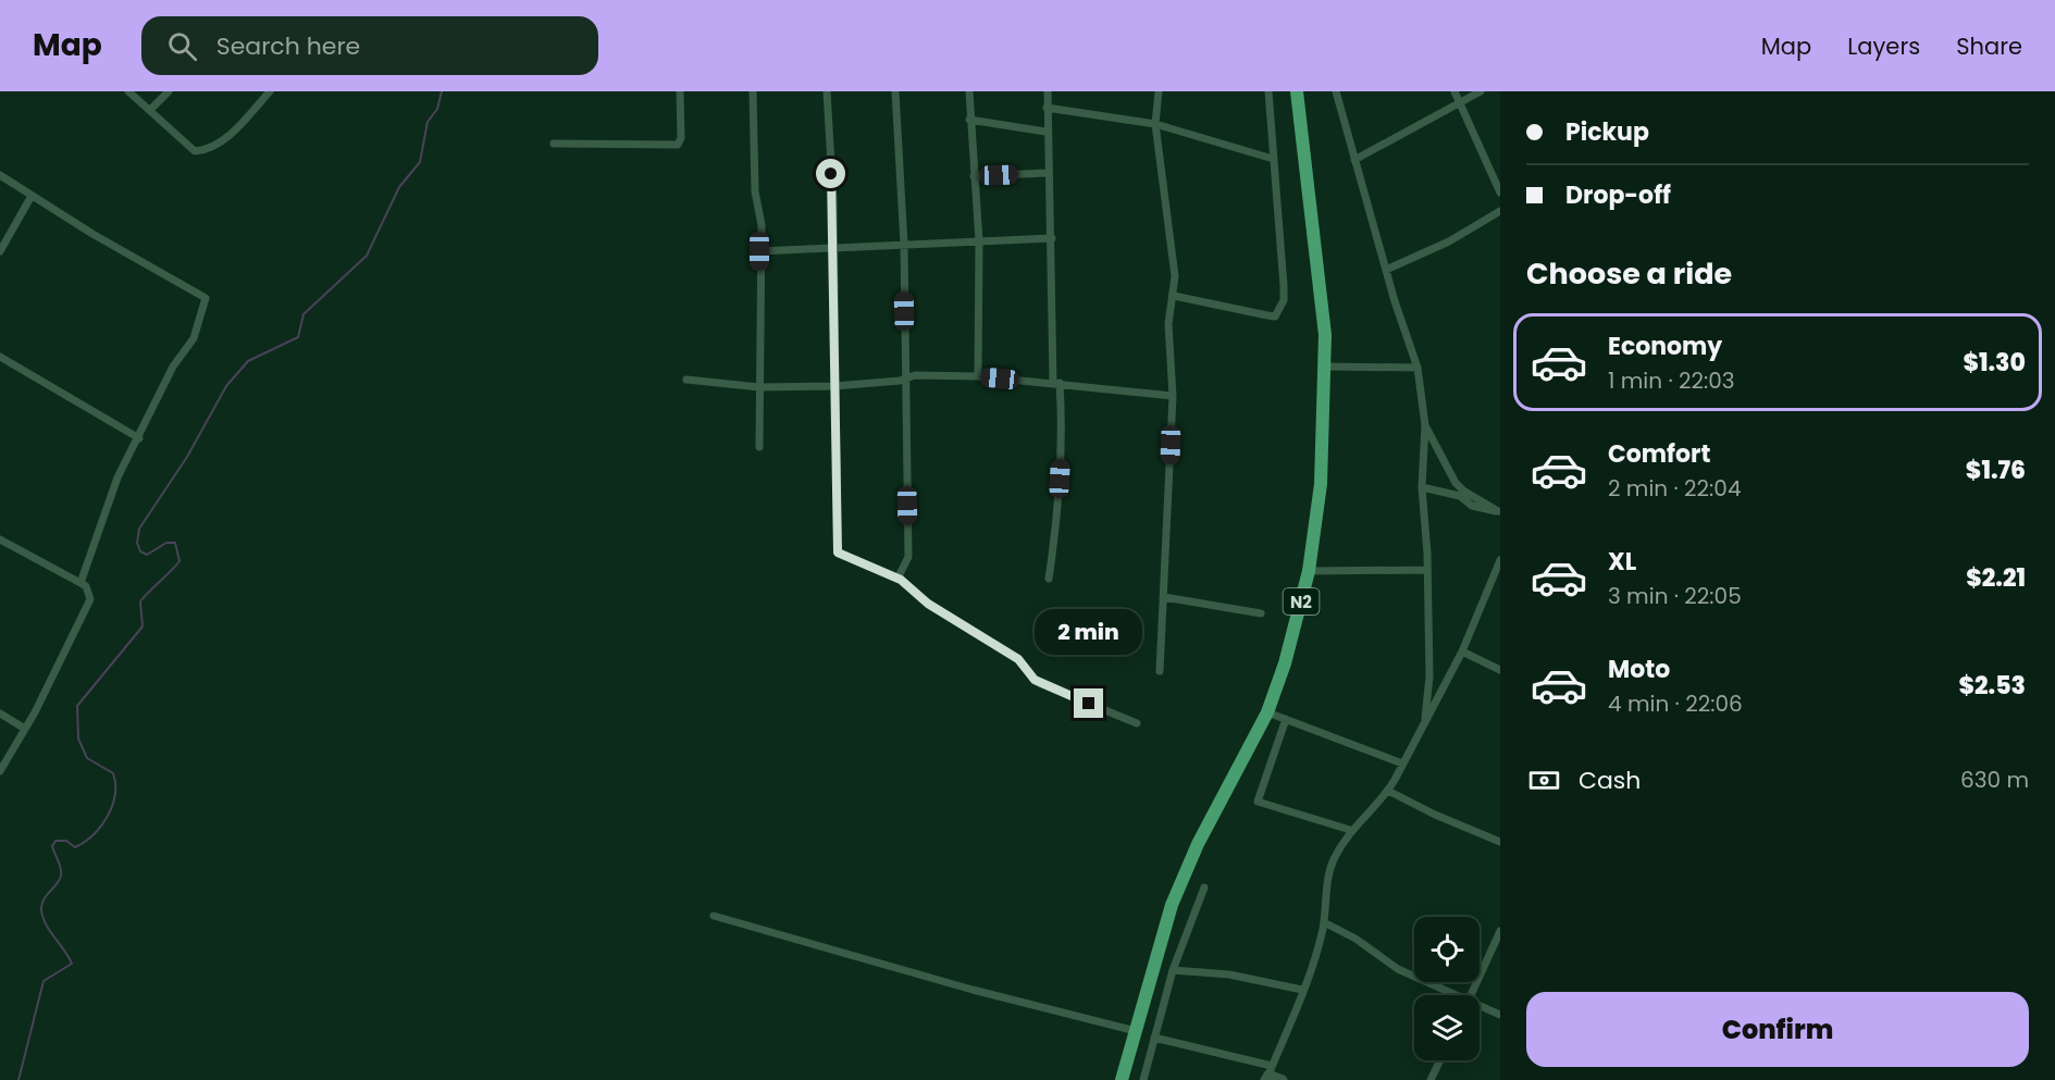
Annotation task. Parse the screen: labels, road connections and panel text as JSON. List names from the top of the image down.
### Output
{
  "streets": {
    "highway": ["N2"]
  },
  "page": {
    "header": "Map",
    "search": "Search here",
    "nav": ["Map", "Layers", "Share"],
    "banner": ["Pickup", "Drop-off"],
    "heading": "Choose a ride",
    "list": [
      {
        "name": "Economy",
        "note": "1 min · 22:03",
        "value": "$1.30"
      },
      {
        "name": "Comfort",
        "note": "2 min · 22:04",
        "value": "$1.76"
      },
      {
        "name": "XL",
        "note": "3 min · 22:05",
        "value": "$2.21"
      },
      {
        "name": "Moto",
        "note": "4 min · 22:06",
        "value": "$2.53"
      }
    ],
    "bubble": "2 min",
    "pay": ["Cash", "630 m"],
    "buttons": "Confirm"
  }
}
